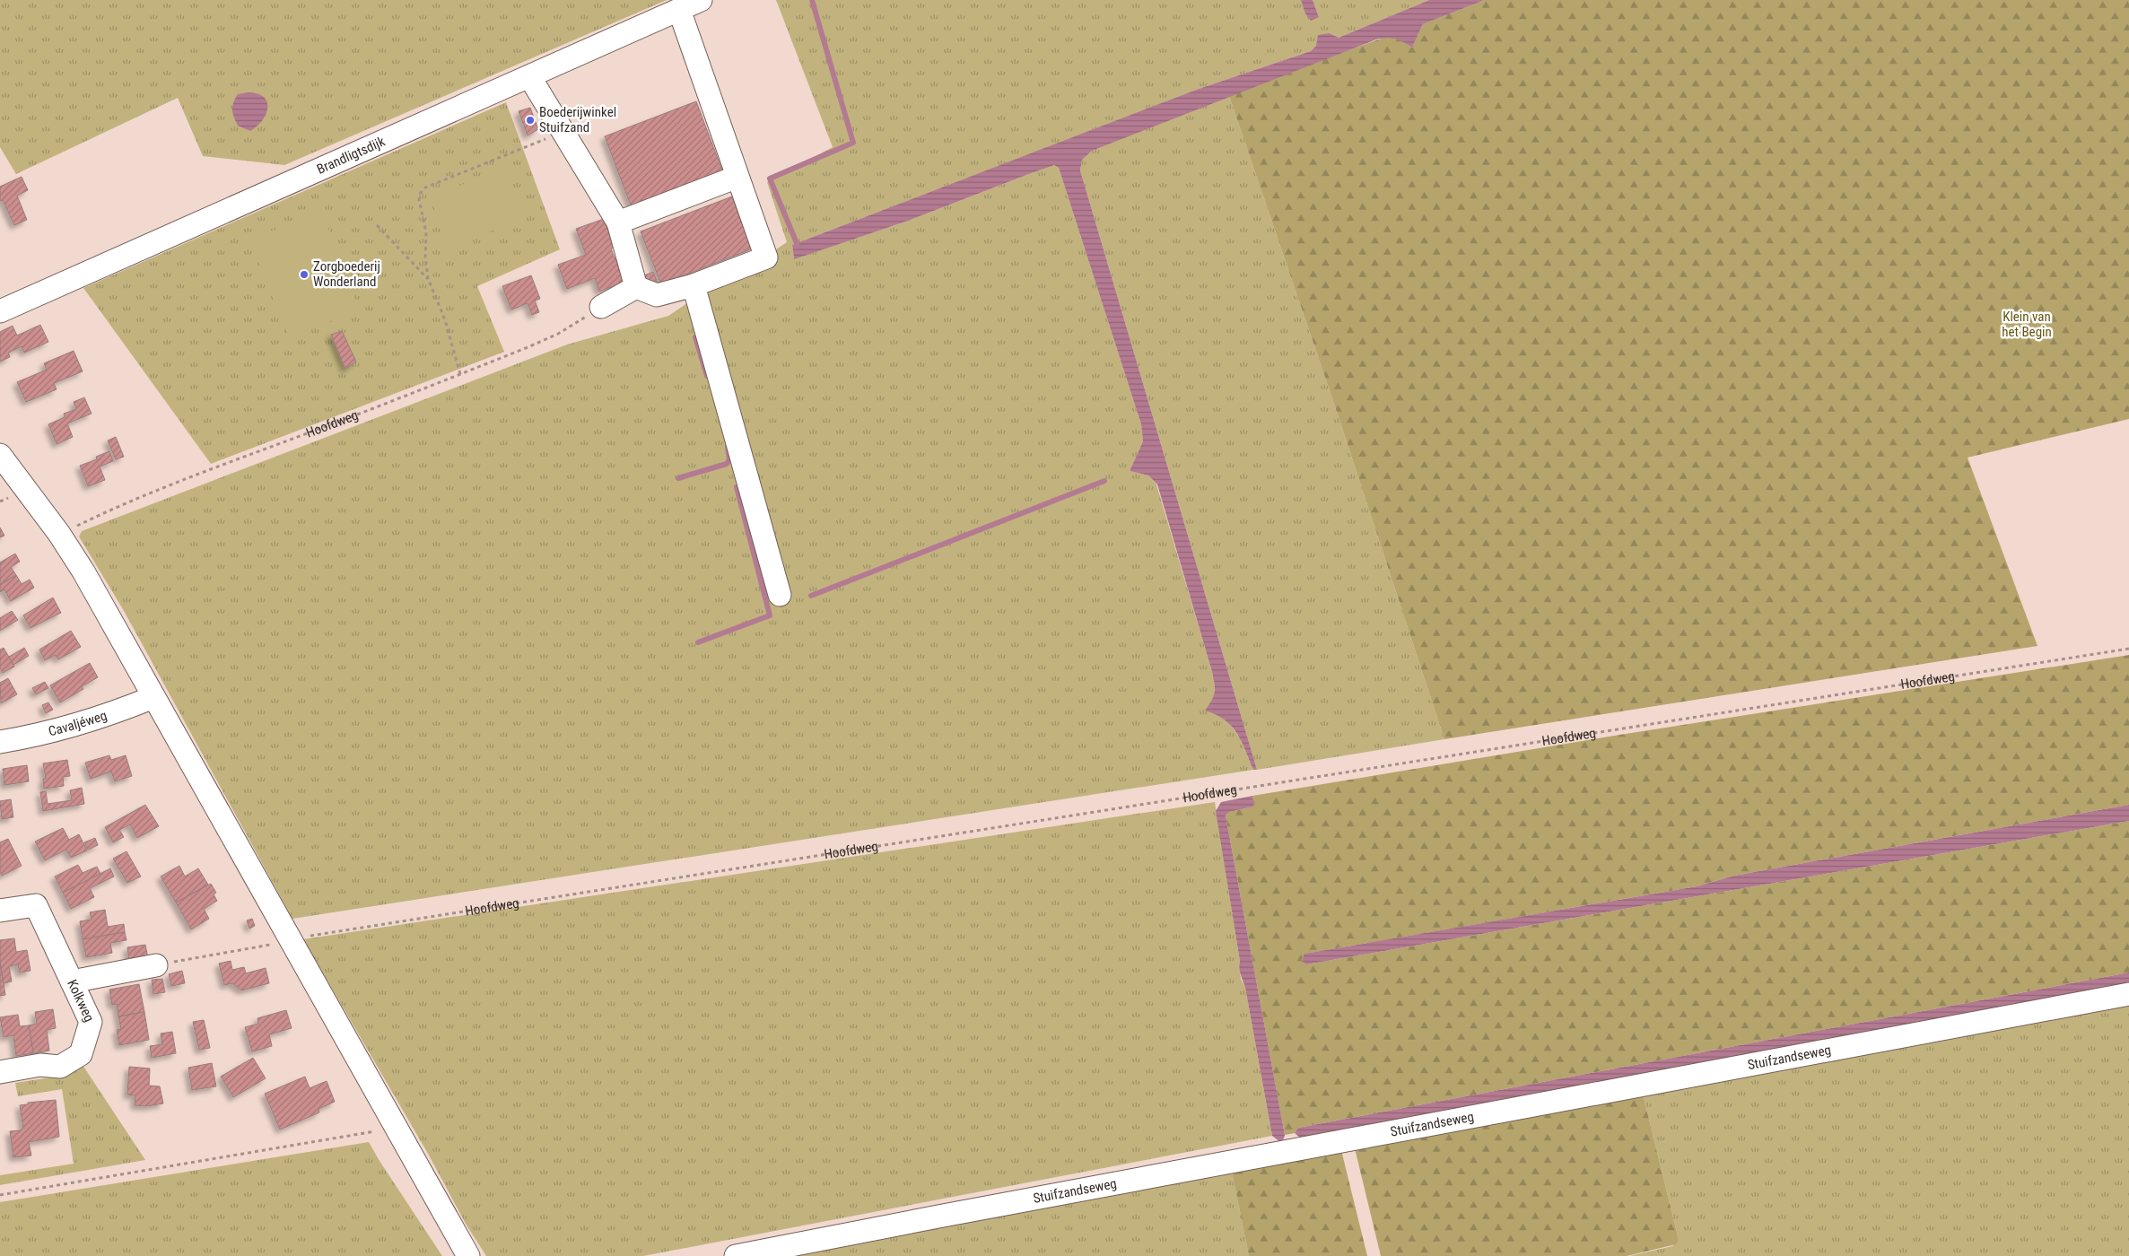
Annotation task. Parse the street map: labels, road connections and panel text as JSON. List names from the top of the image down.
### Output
{
  "streets": {
    "street": [
      "Brandligtsdijk",
      "Cavaljéweg",
      "Kolkweg",
      "Stuifzandseweg"
    ],
    "path": ["Hoofdweg"]
  },
  "parks": ["Klein van het Begin"],
  "places": ["Boederijwinkel Stuifzand", "Zorgboederij Wonderland"]
}
